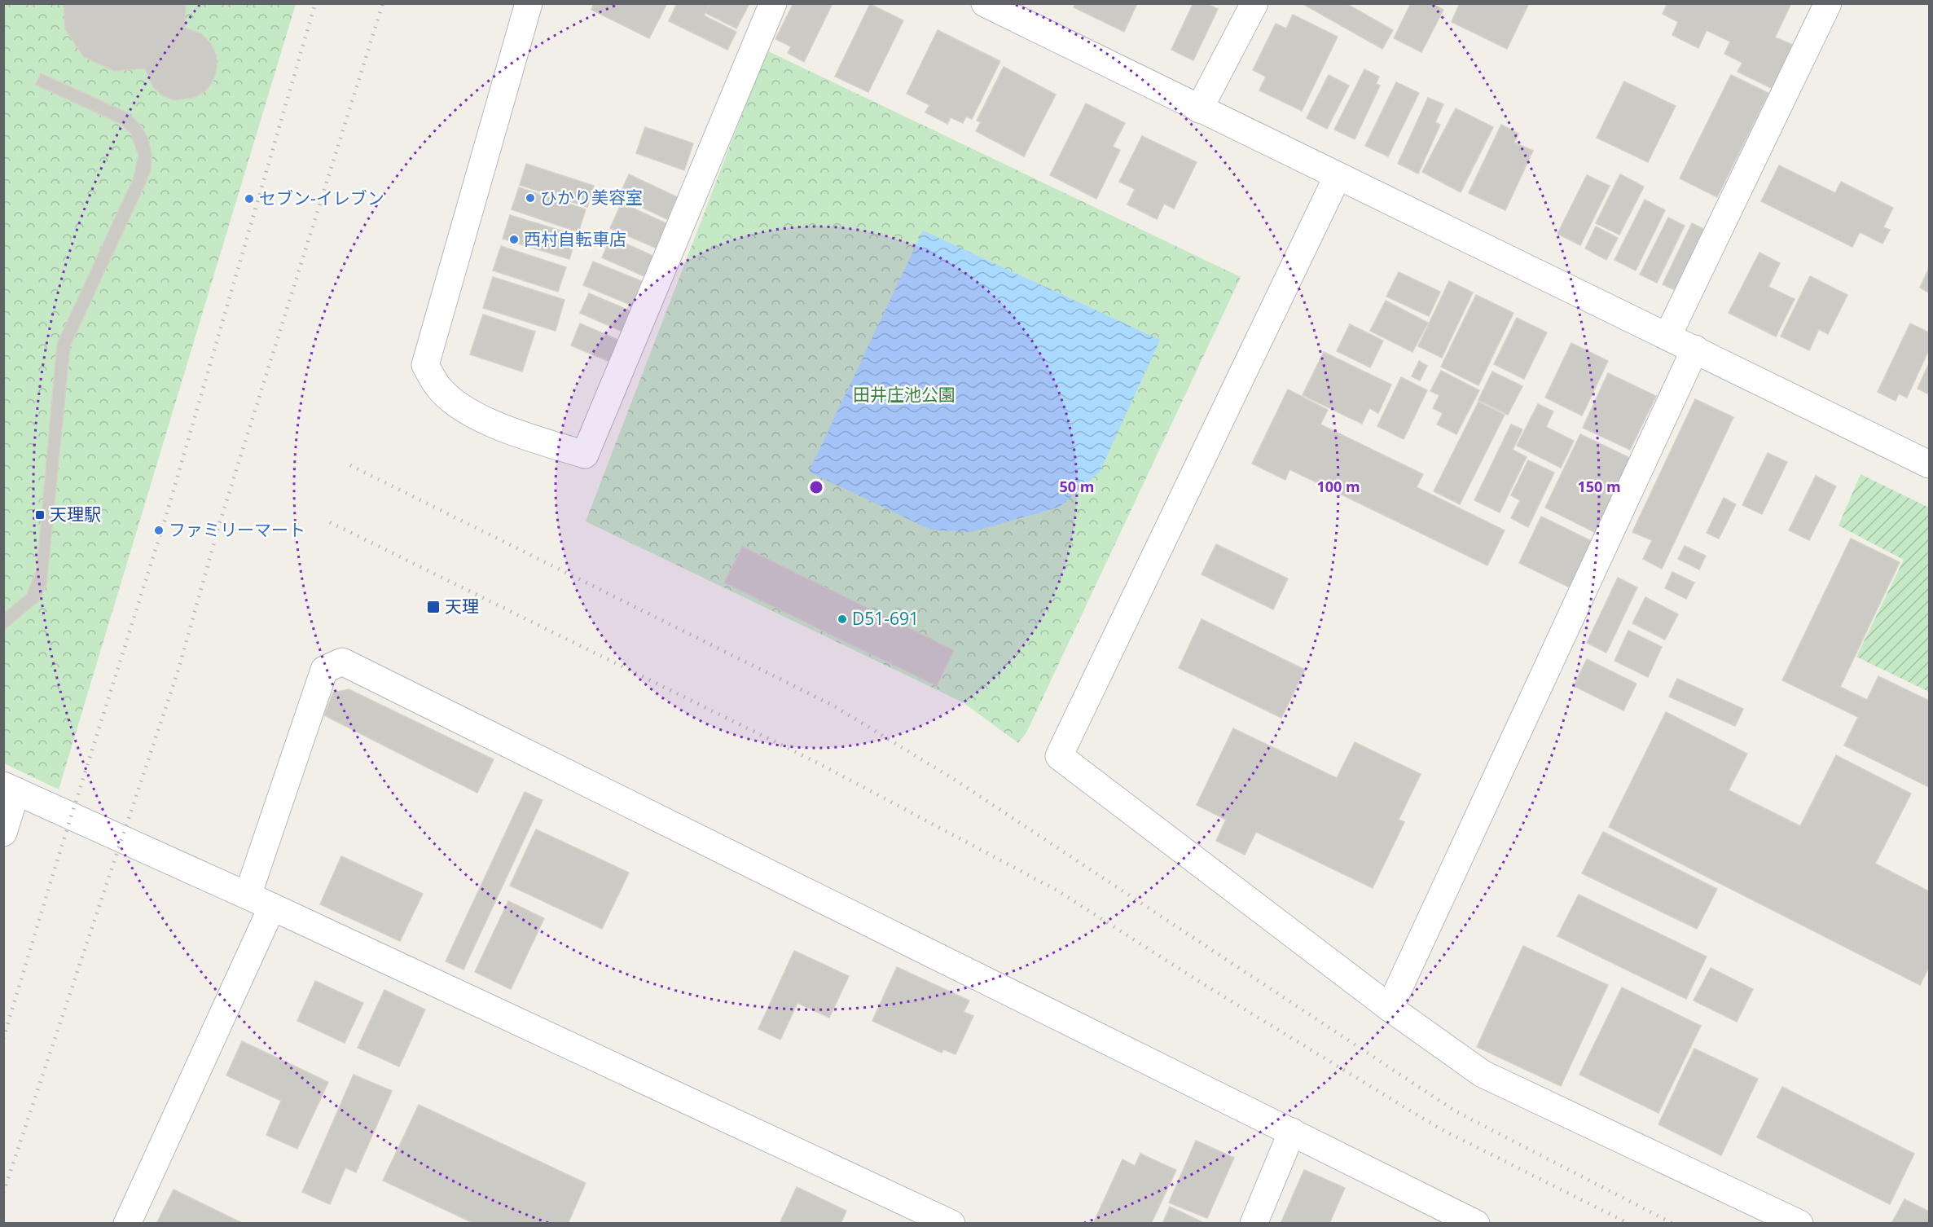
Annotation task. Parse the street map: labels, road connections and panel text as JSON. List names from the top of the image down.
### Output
{
  "parks": ["田井庄池公園"],
  "places": {
    "other": [
      "ひかり美容室",
      "セブン-イレブン",
      "西村自転車店",
      "ファミリーマート",
      "D51-691"
    ],
    "transit": ["天理駅", "天理"]
  },
  "rings": ["50 m", "100 m", "150 m"]
}
